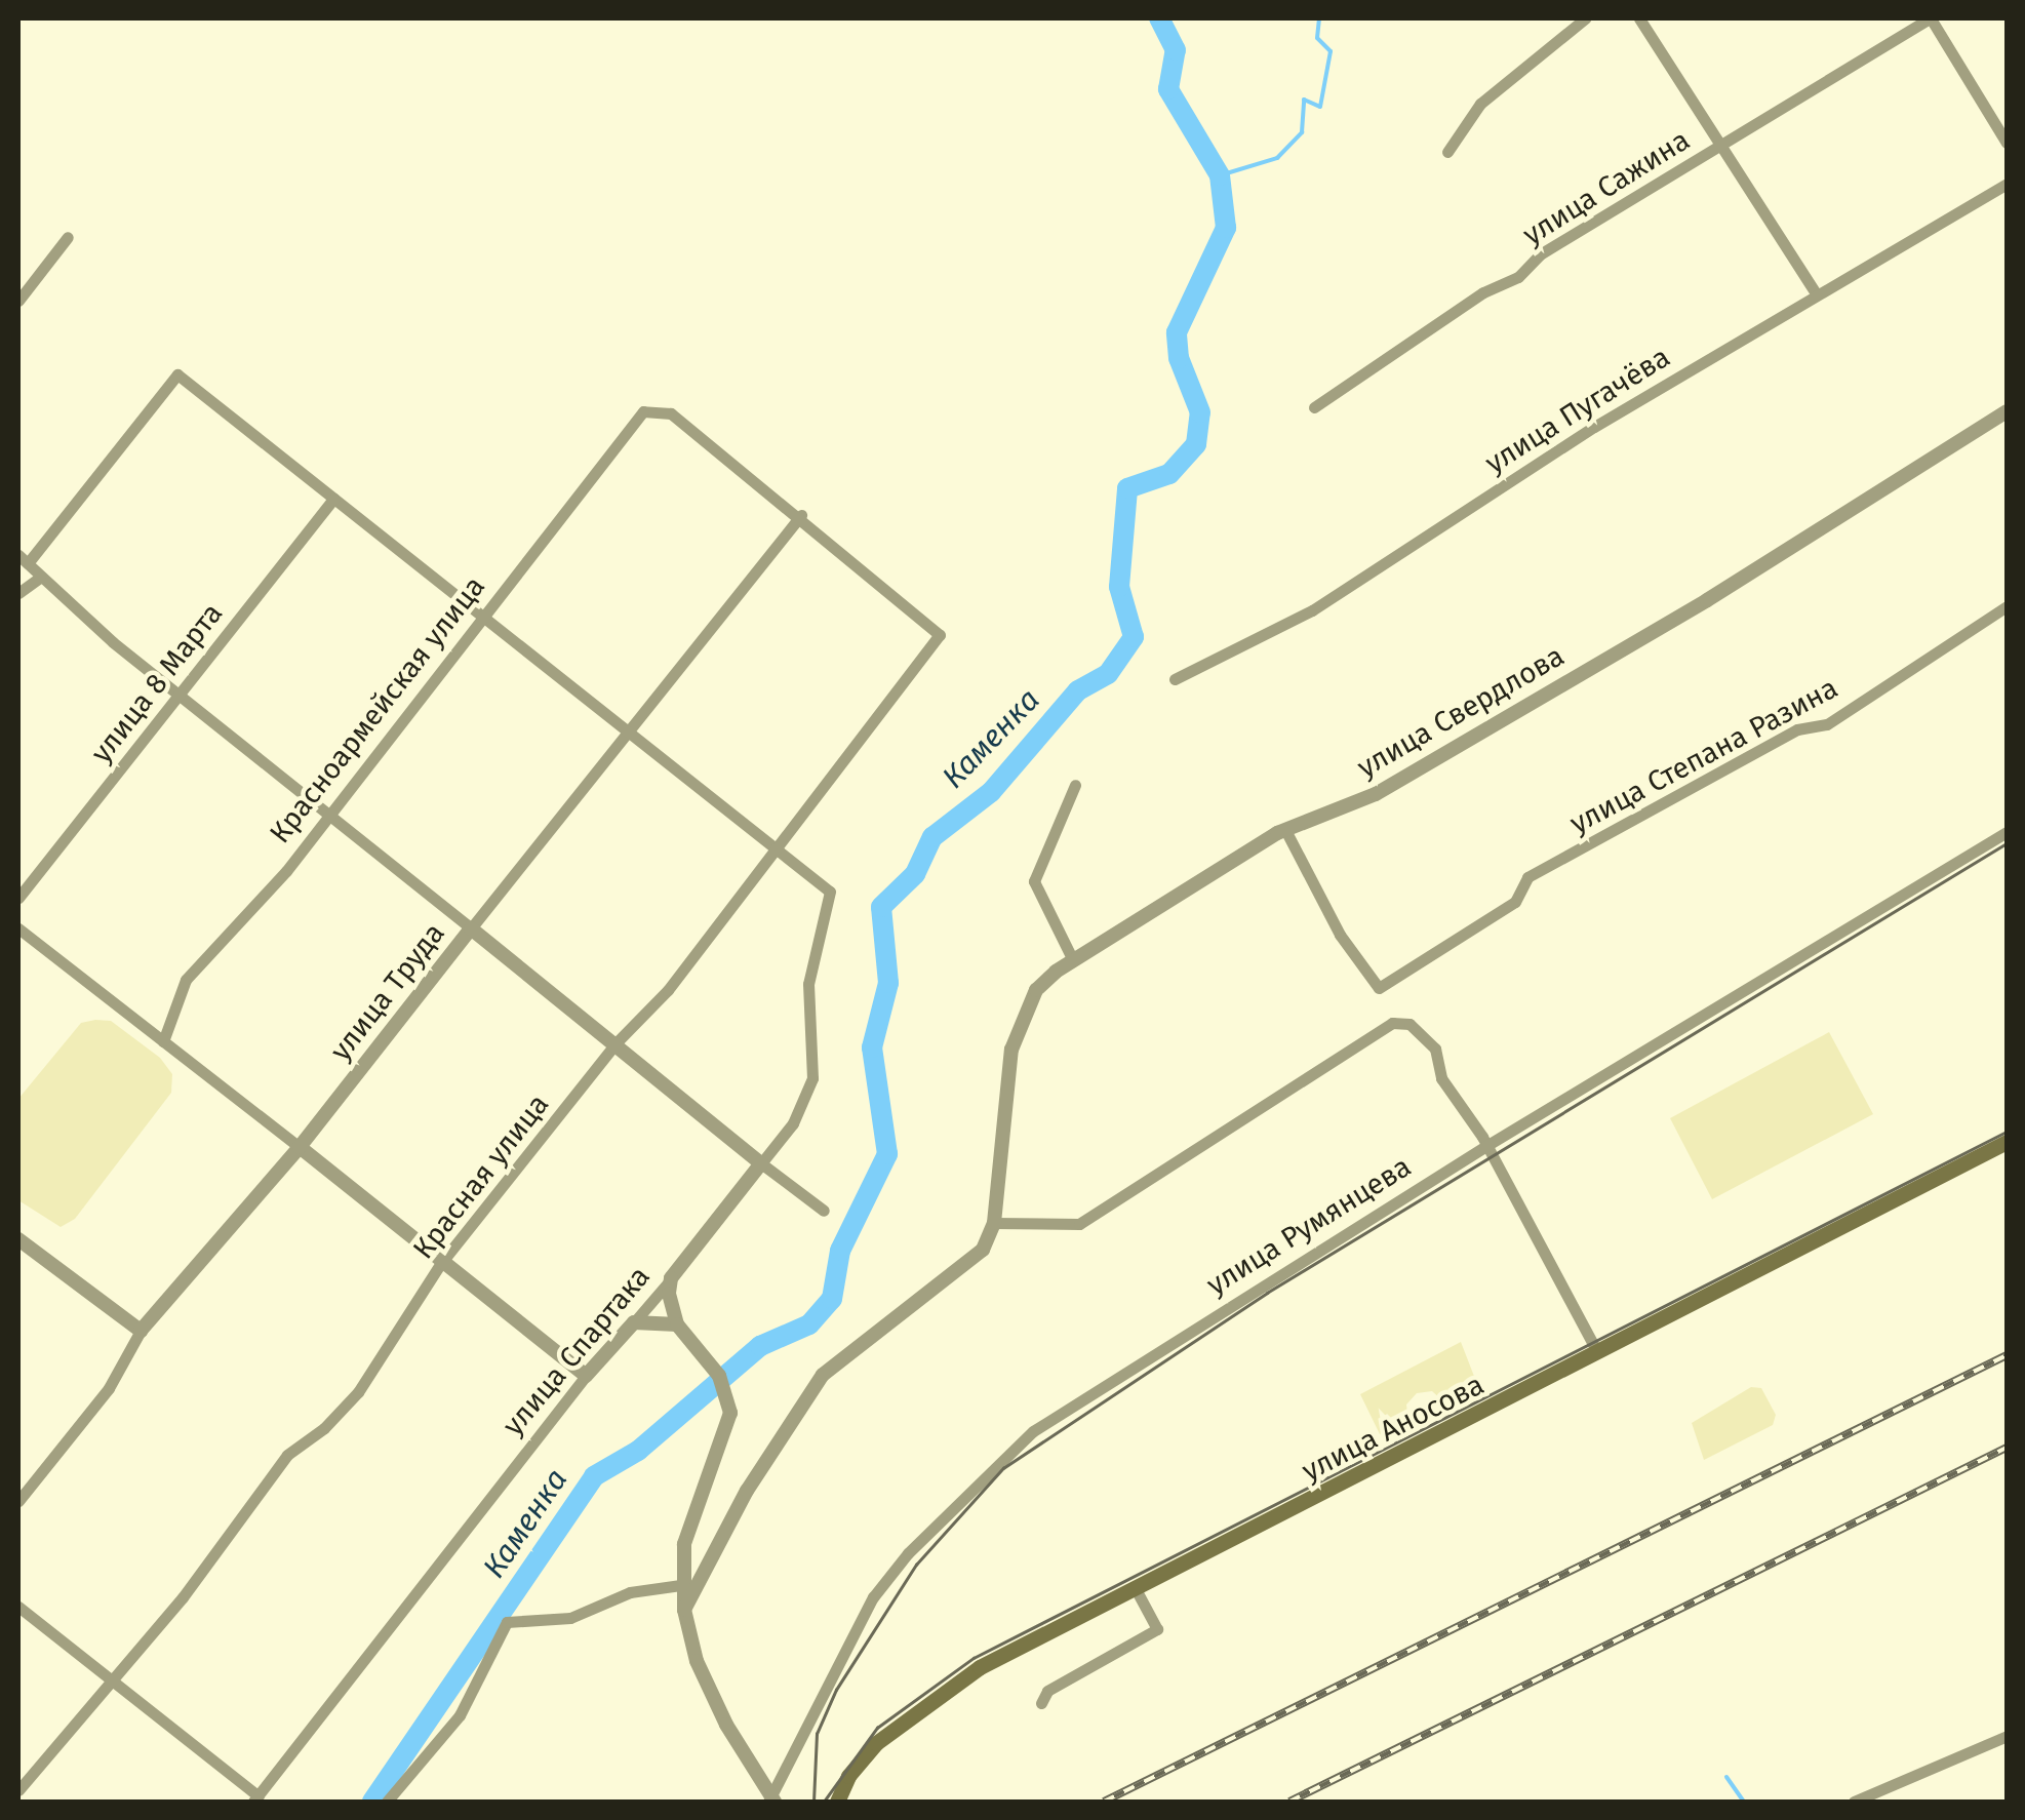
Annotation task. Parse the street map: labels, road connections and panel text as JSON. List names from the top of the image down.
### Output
{
  "streets": {
    "main road": ["улица Аносова"],
    "street": [
      "улица Сажина",
      "улица Пугачёва",
      "улица 8 Марта",
      "Красноармейская улица",
      "улица Свердлова",
      "улица Степана Разина",
      "улица Труда",
      "Красная улица",
      "улица Румянцева",
      "улица Спартака"
    ]
  },
  "crossings": [
    ["Красноармейская улица", "улица Труда"],
    ["Красноармейская улица", "Красная улица"],
    ["улица Свердлова", "улица Степана Разина"],
    ["улица Труда", "Красная улица"],
    ["Красная улица", "улица Спартака"]
  ],
  "water": ["Каменка"]
}
